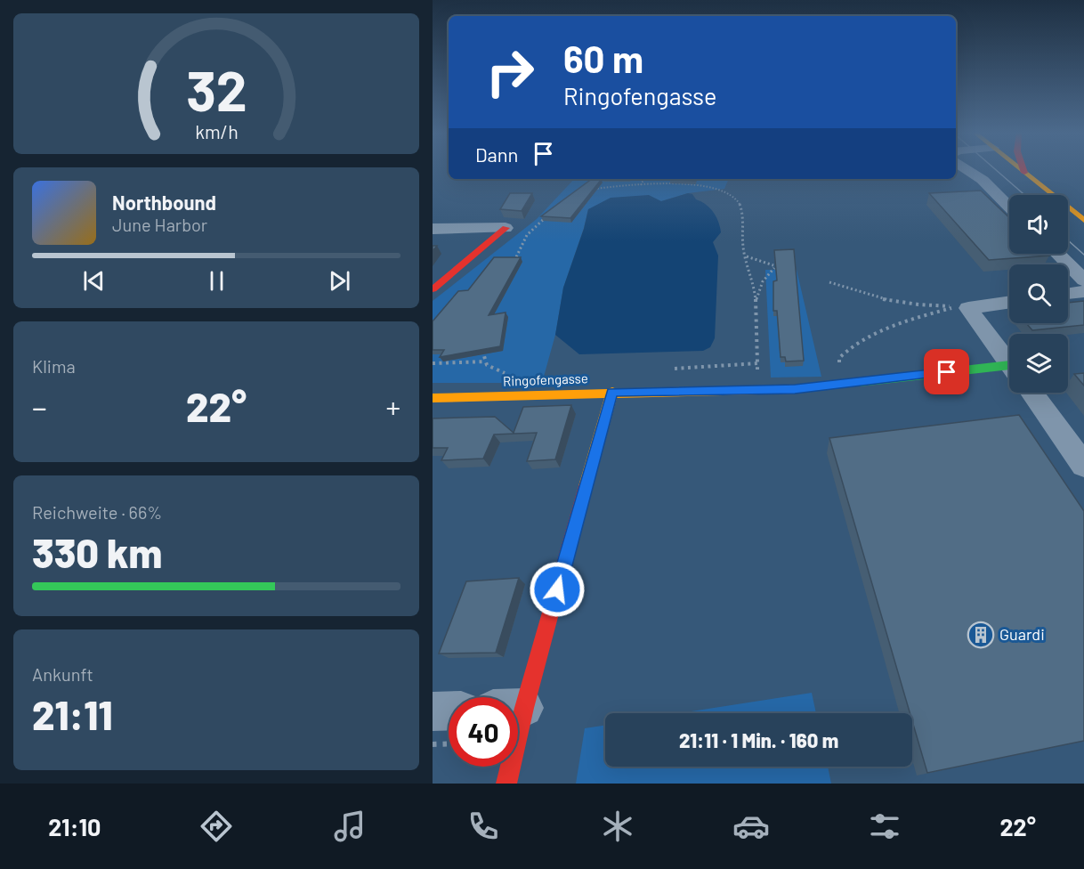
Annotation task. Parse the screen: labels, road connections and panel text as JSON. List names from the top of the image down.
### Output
{
  "streets": {
    "street": ["Ringofengasse"]
  },
  "places": {
    "building": ["Guardi"]
  },
  "page": {
    "turn": ["60 m", "Ringofengasse"],
    "then": "Dann",
    "song": ["Northbound", "June Harbor"],
    "tile": [
      "Klima",
      ["Reichweite · 66%", "330 km"],
      ["Ankunft", "21:11"]
    ],
    "heat": ["−", "22°", "+"],
    "limit": "40",
    "trip": "21:11 · 1 Min. · 160 m",
    "tabs": ["21:10", "22°"],
    "gauge": ["32", "km/h"]
  }
}
